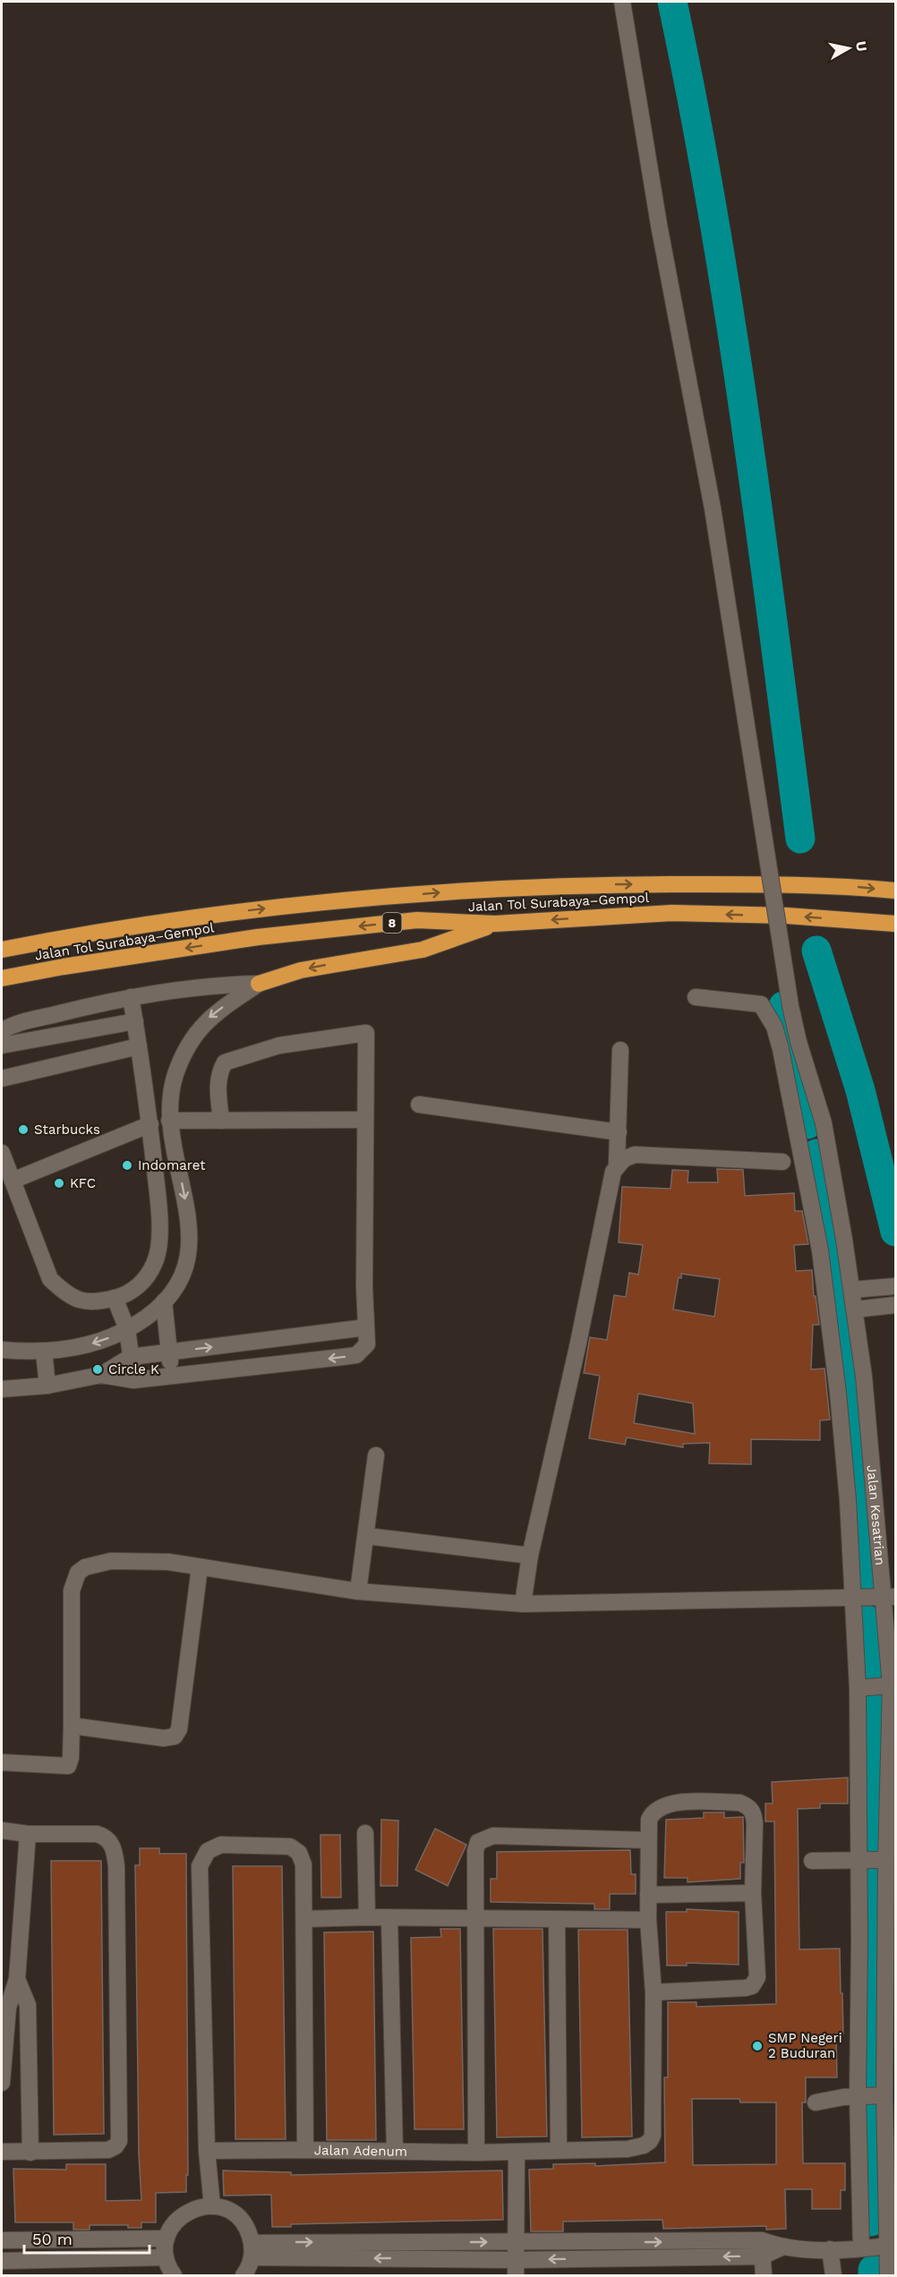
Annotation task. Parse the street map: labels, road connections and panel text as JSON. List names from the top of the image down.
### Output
{
  "streets": {
    "highway": ["Jalan Tol Surabaya–Gempol", "8"],
    "street": ["Jalan Kesatrian", "Jalan Adenum"]
  },
  "places": [
    "Starbucks",
    "Indomaret",
    "KFC",
    "Circle K",
    "SMP Negeri 2 Buduran"
  ],
  "scale_bar": "50 m",
  "north": "right"
}
